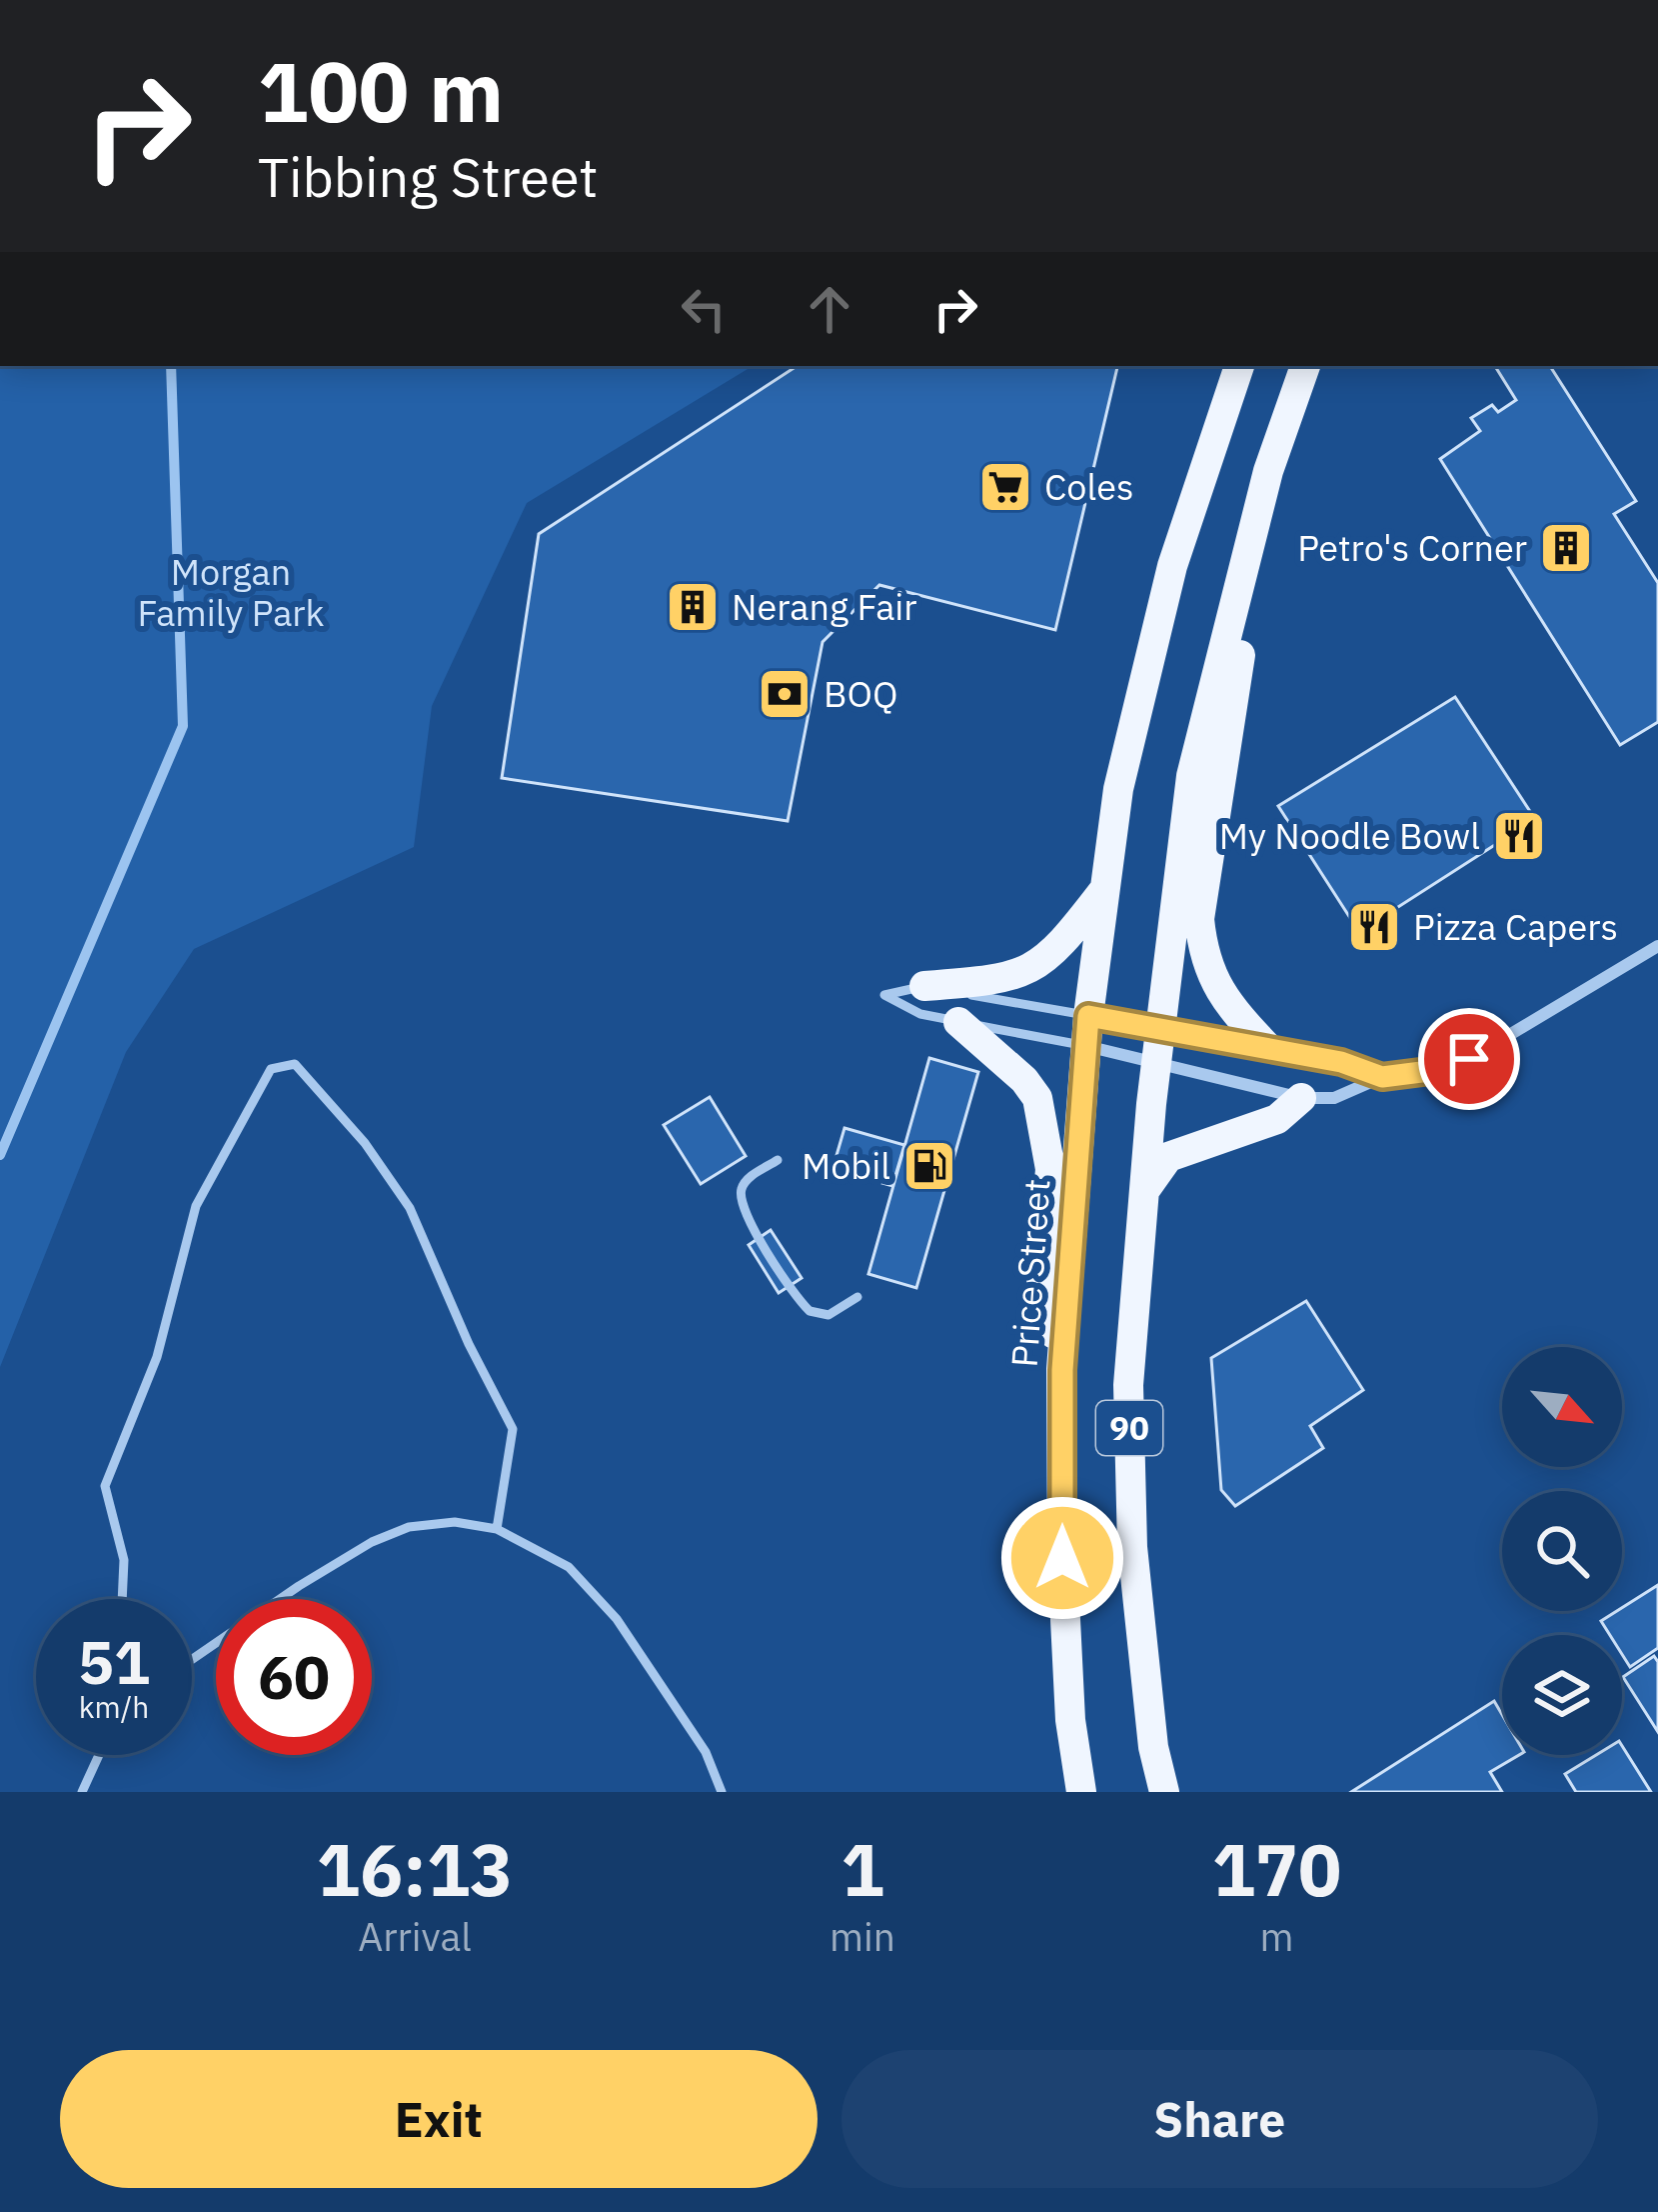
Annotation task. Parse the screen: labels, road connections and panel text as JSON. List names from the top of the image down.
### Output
{
  "streets": {
    "main road": ["Price Street", "90"]
  },
  "crossings": [
    ["Price Street", "90"]
  ],
  "parks": ["Morgan Family Park"],
  "places": {
    "supermarket": ["Coles"],
    "building": ["Petro's Corner", "Nerang Fair"],
    "bank": ["BOQ"],
    "restaurant": ["My Noodle Bowl", "Pizza Capers"],
    "fuel station": ["Mobil"]
  },
  "north": "bottom right",
  "page": {
    "turn": ["100 m", "Tibbing Street"],
    "speed": "51 km/h",
    "limit": "60",
    "eta": [
      "16:13",
      "Arrival",
      "1",
      "min",
      "170",
      "m"
    ],
    "buttons": ["Exit", "Share"]
  }
}
